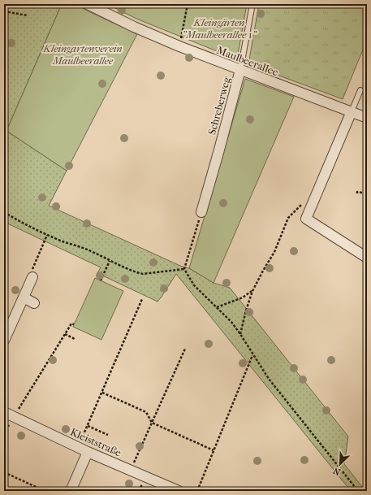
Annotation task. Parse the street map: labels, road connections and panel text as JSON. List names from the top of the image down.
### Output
{
  "streets": {
    "street": ["Maulbeerallee", "Schreberweg", "Kleiststraße"]
  },
  "crossings": [
    ["Maulbeerallee", "Schreberweg"]
  ],
  "parks": ["Kleingärten \"Maulbeerallee 1\"", "Kleingartenverein Maulbeerallee"],
  "north": "bottom left"
}
